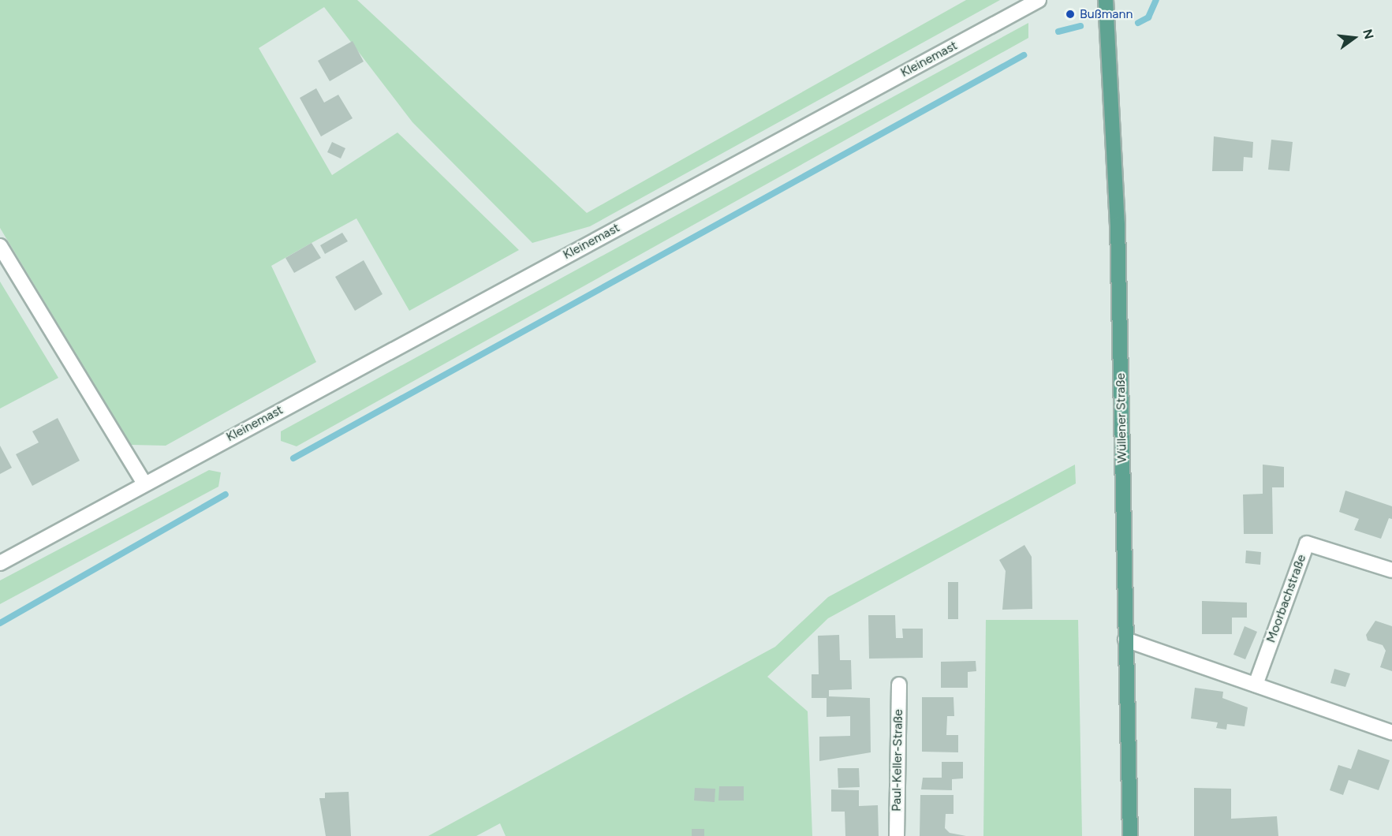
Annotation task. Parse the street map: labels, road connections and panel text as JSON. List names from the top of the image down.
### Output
{
  "streets": {
    "main road": ["Wüllener Straße"],
    "street": ["Kleinemast", "Moorbachstraße", "Paul-Keller-Straße"]
  },
  "places": ["Bußmann"],
  "north": "right"
}
